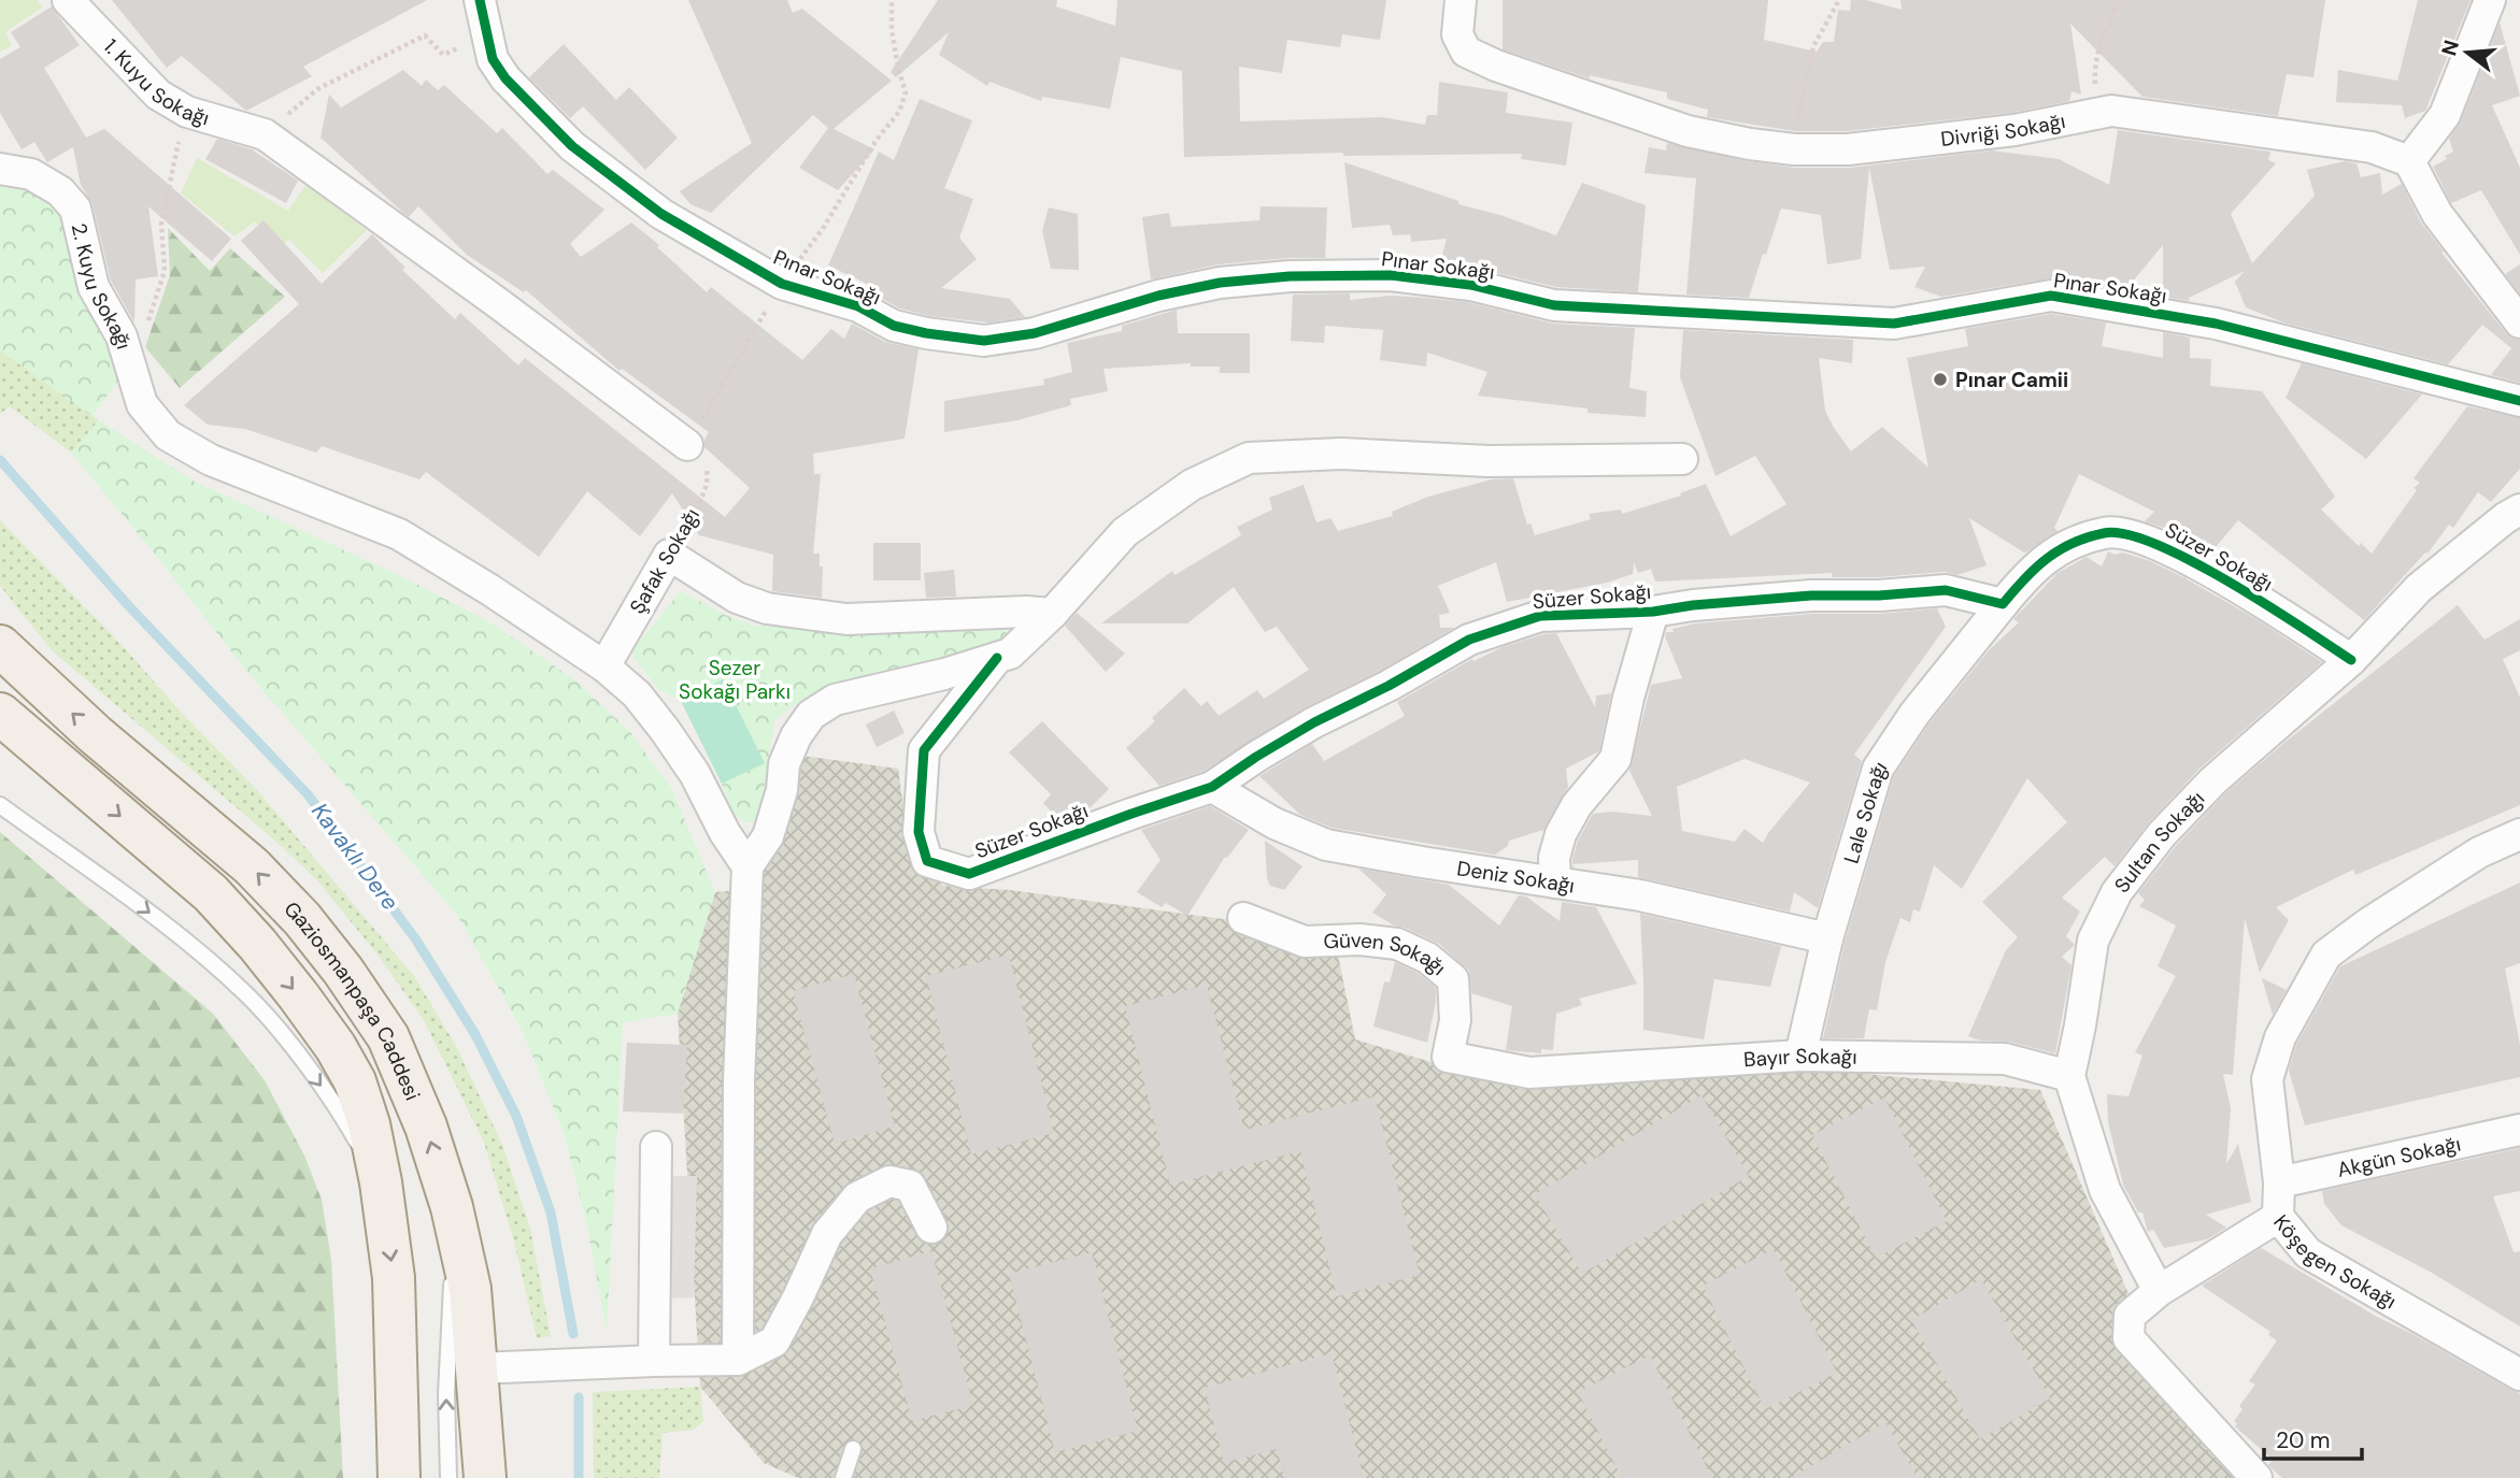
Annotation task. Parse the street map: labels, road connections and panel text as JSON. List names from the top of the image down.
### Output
{
  "streets": {
    "main road": ["Gaziosmanpaşa Caddesi"],
    "street": [
      "1. Kuyu Sokağı",
      "Divriği Sokağı",
      "Pınar Sokağı",
      "2. Kuyu Sokağı",
      "Süzer Sokağı",
      "Şafak Sokağı",
      "Lale Sokağı",
      "Sultan Sokağı",
      "Deniz Sokağı",
      "Güven Sokağı",
      "Bayır Sokağı",
      "Akgün Sokağı",
      "Köşegen Sokağı"
    ]
  },
  "crossings": [
    ["2. Kuyu Sokağı", "Şafak Sokağı"],
    ["Süzer Sokağı", "Lale Sokağı"],
    ["Süzer Sokağı", "Sultan Sokağı"],
    ["Süzer Sokağı", "Deniz Sokağı"],
    ["Lale Sokağı", "Deniz Sokağı"],
    ["Lale Sokağı", "Bayır Sokağı"],
    ["Sultan Sokağı", "Bayır Sokağı"],
    ["Güven Sokağı", "Bayır Sokağı"],
    ["Akgün Sokağı", "Köşegen Sokağı"]
  ],
  "water": ["Kavaklı Dere"],
  "parks": ["Sezer Sokağı Parkı"],
  "places": ["Pınar Camii"],
  "scale_bar": "20 m",
  "north": "left"
}
